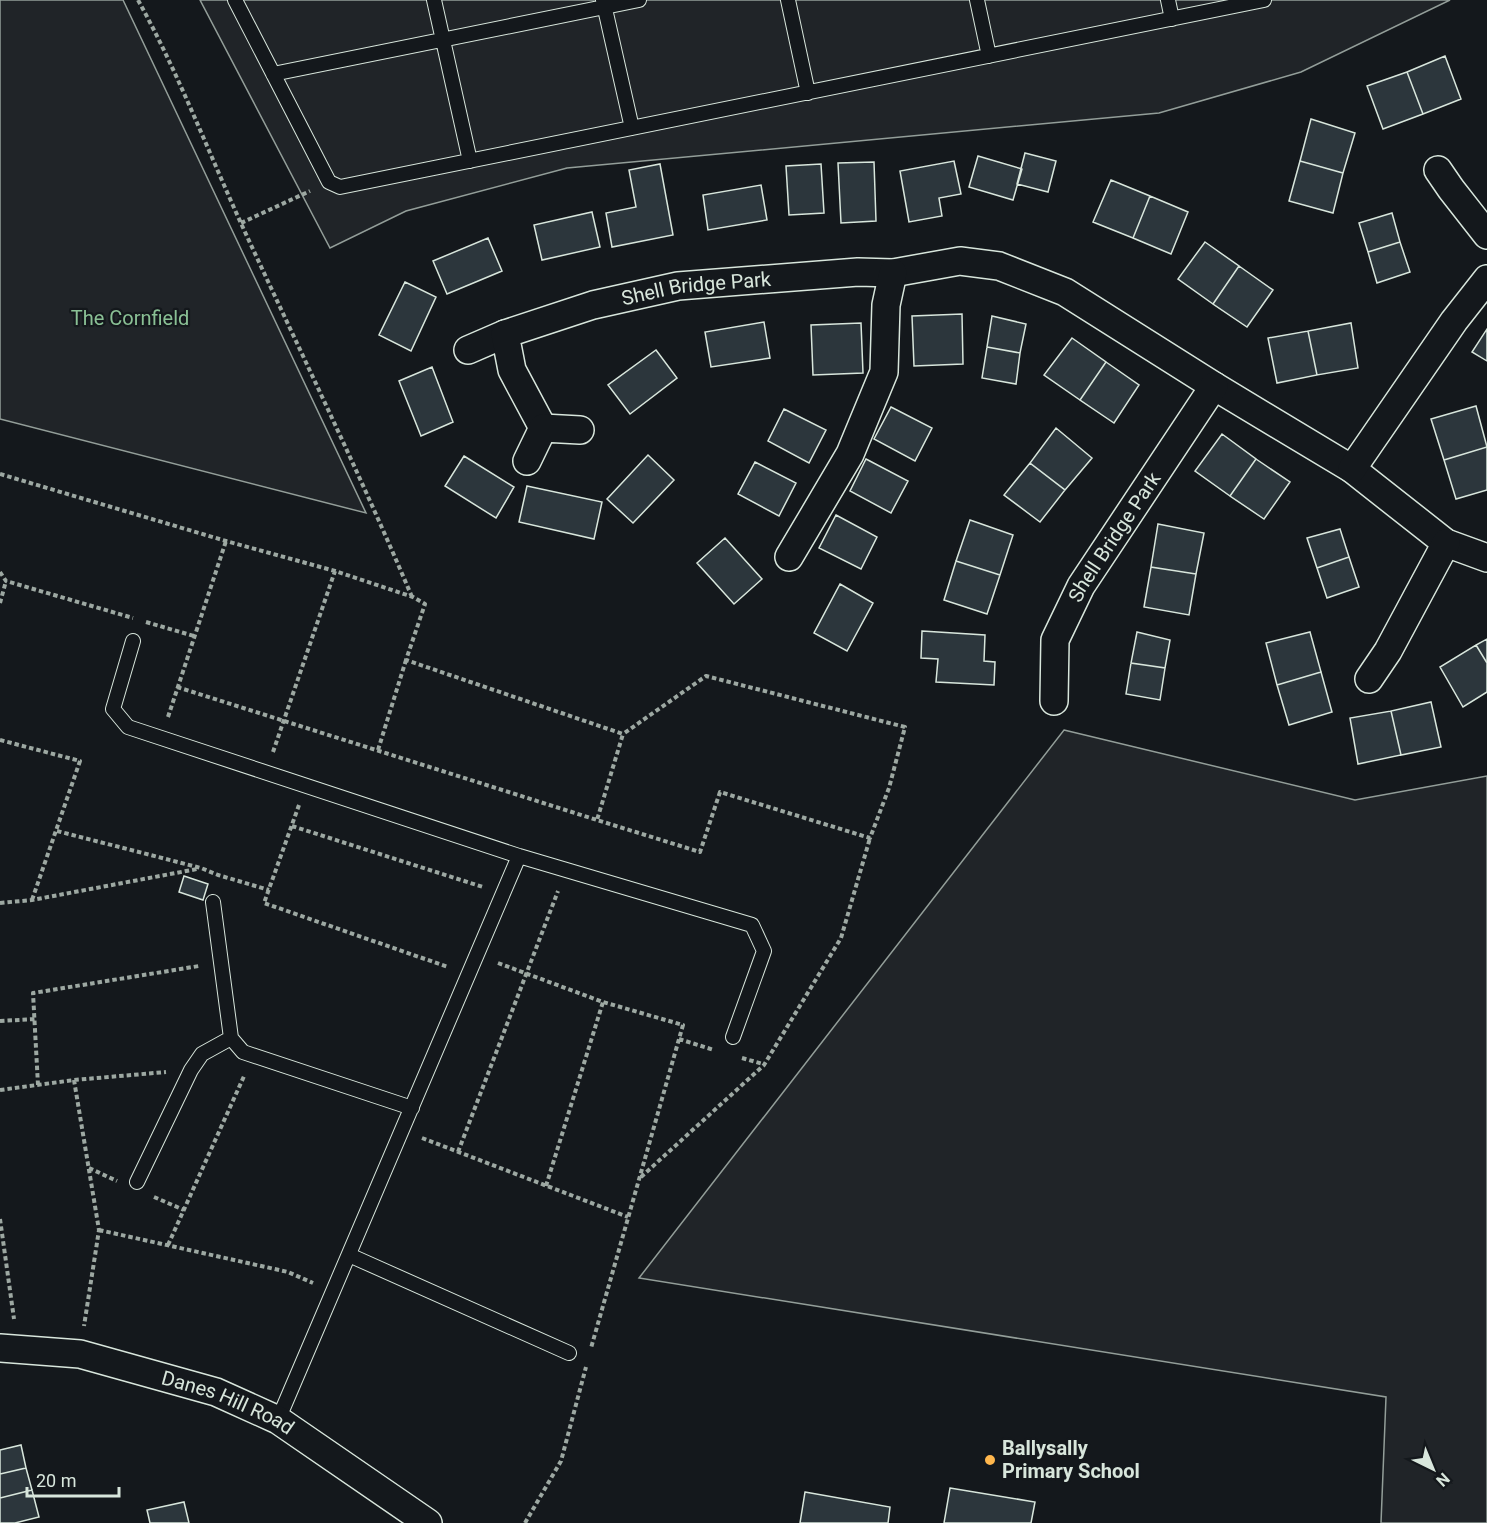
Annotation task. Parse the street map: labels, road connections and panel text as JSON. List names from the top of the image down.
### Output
{
  "streets": {
    "street": ["Shell Bridge Park", "Danes Hill Road"]
  },
  "parks": ["The Cornfield"],
  "places": ["Ballysally Primary School"],
  "scale_bar": "20 m",
  "north": "bottom right"
}
